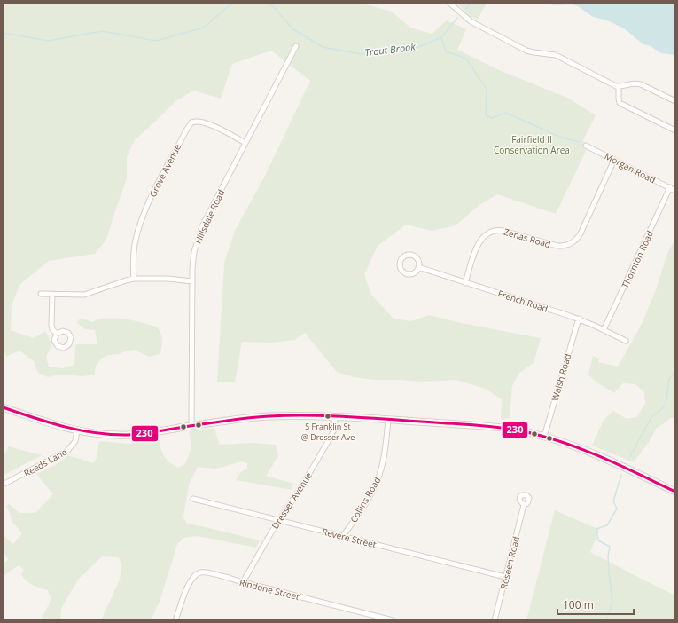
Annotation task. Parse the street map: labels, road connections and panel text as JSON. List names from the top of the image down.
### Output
{
  "streets": {
    "street": [
      "Morgan Road",
      "Grove Avenue",
      "Hillsdale Road",
      "Zenas Road",
      "Thornton Road",
      "French Road",
      "Walsh Road",
      "Reeds Lane",
      "Collins Road",
      "Dresser Avenue",
      "Revere Street",
      "Roseen Road",
      "Rindone Street"
    ]
  },
  "crossings": [
    ["Morgan Road", "Zenas Road"],
    ["Morgan Road", "Thornton Road"],
    ["Grove Avenue", "Hillsdale Road"],
    ["Zenas Road", "French Road"],
    ["Thornton Road", "French Road"],
    ["French Road", "Walsh Road"],
    ["Collins Road", "Revere Street"],
    ["Dresser Avenue", "Revere Street"],
    ["Dresser Avenue", "Rindone Street"],
    ["Revere Street", "Roseen Road"]
  ],
  "water": ["Trout Brook"],
  "parks": ["Fairfield II Conservation Area"],
  "places": ["S Franklin St @ Dresser Ave"],
  "lines": ["transit line 230"],
  "scale_bar": "100 m"
}
